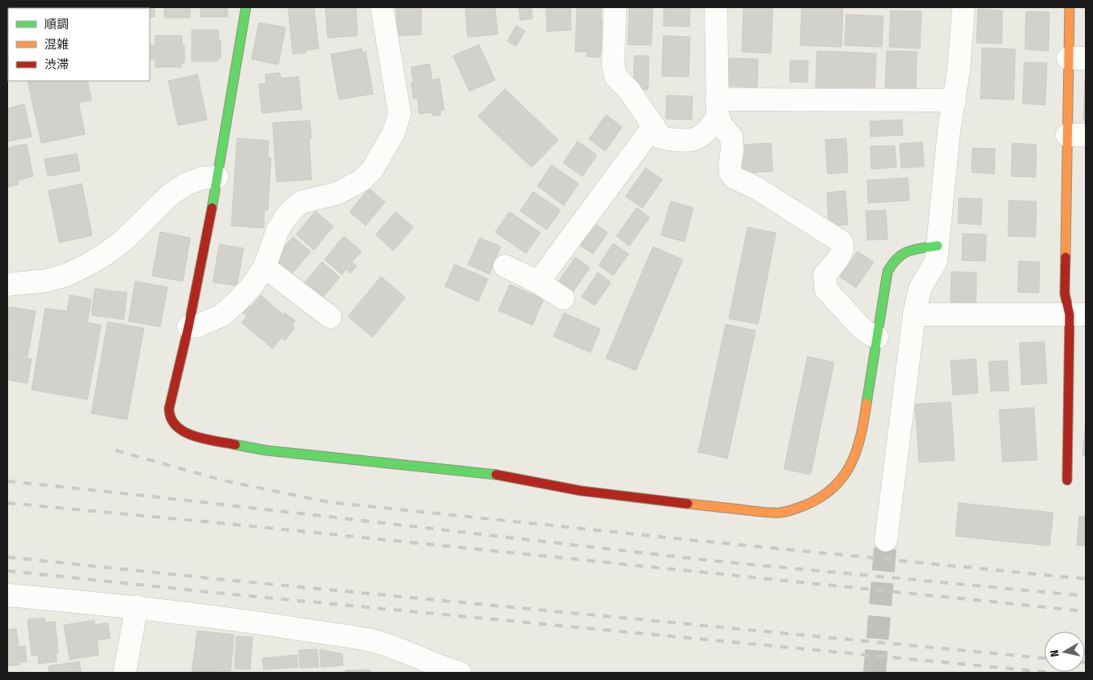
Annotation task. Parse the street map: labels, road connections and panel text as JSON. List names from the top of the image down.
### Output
{
  "legend": ["順調", "混雑", "渋滞"],
  "north": "left"
}
